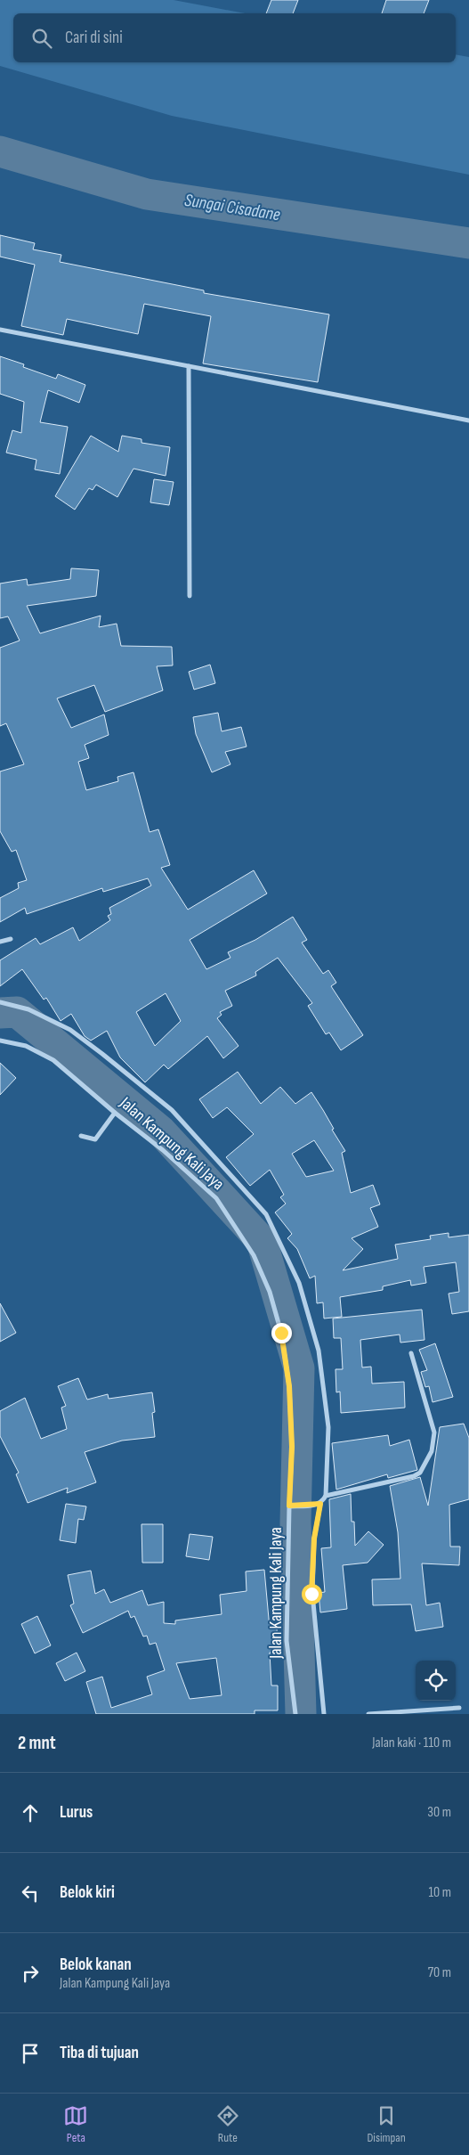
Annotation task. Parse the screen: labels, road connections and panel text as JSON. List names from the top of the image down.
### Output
{
  "streets": {
    "street": ["Jalan Kampung Kali Jaya"]
  },
  "water": ["Sungai Cisadane"],
  "page": {
    "search": "Cari di sini",
    "heading": ["2 mnt", "Jalan kaki · 110 m"],
    "list": [
      ["Lurus", "30 m"],
      ["Belok kiri", "10 m"],
      ["Belok kanan", "Jalan Kampung Kali Jaya", "70 m"],
      "Tiba di tujuan"
    ],
    "nav": ["Peta", "Rute", "Disimpan"]
  }
}
